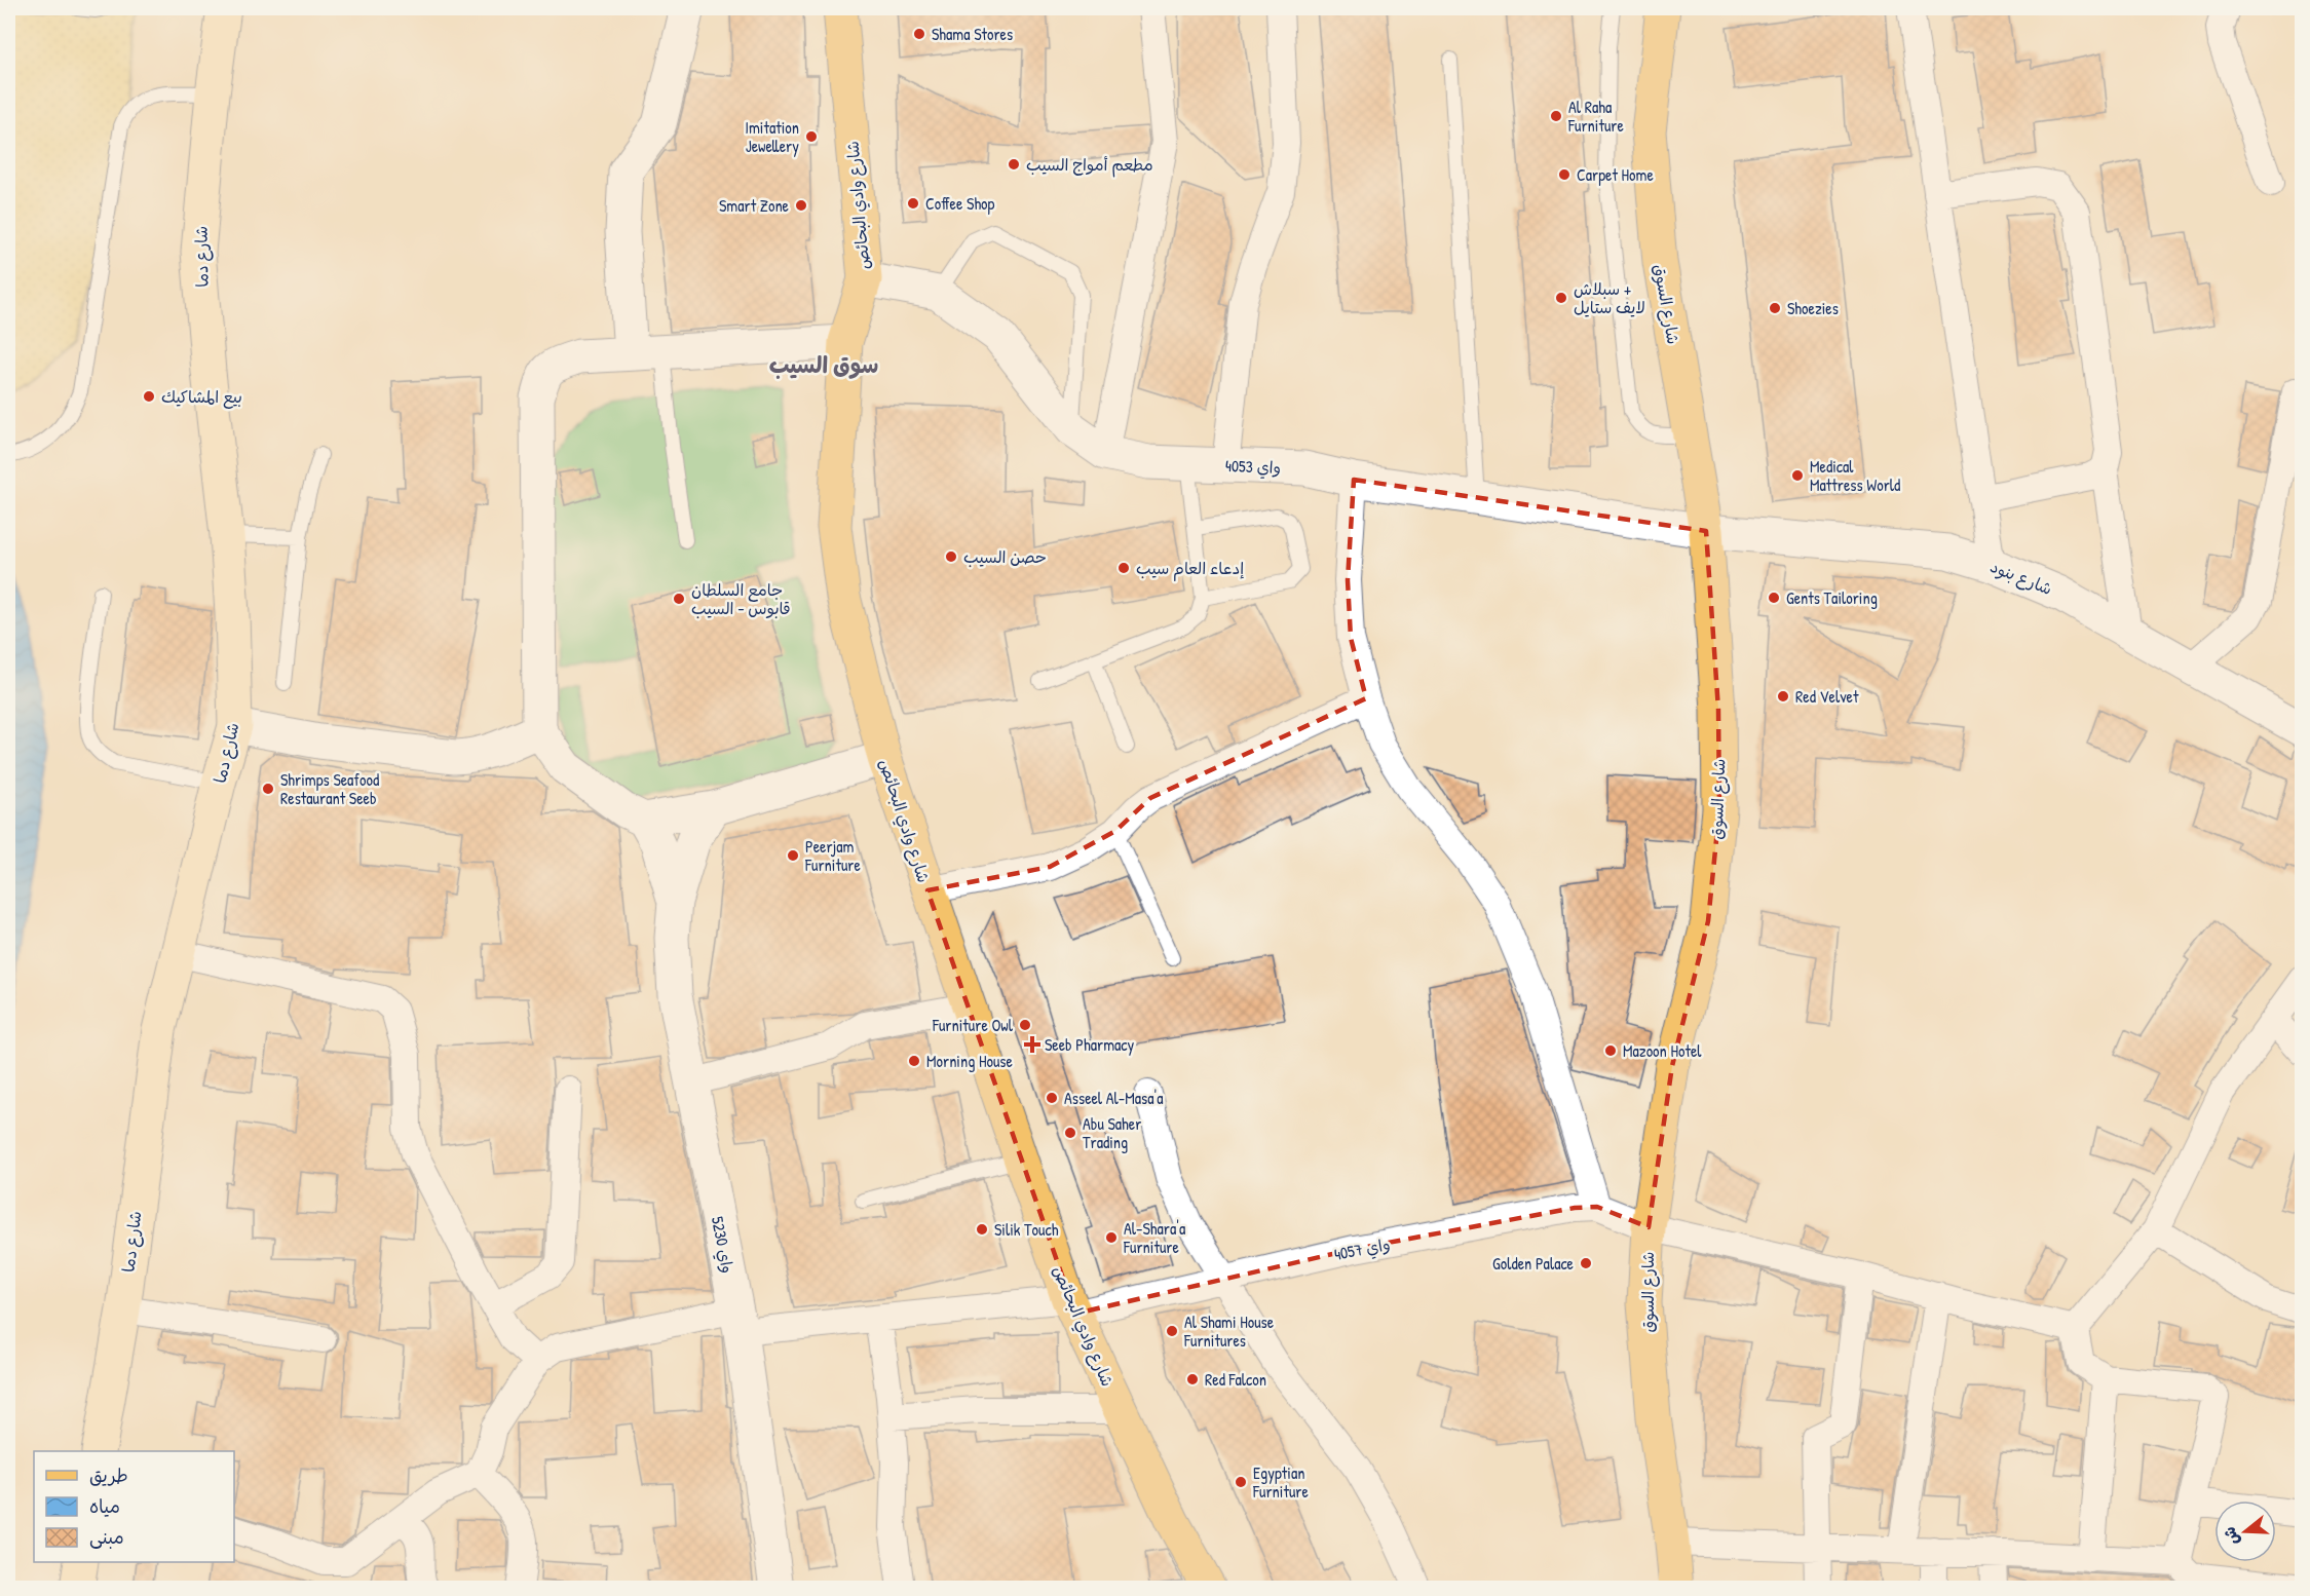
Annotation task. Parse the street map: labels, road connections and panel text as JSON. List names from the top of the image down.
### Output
{
  "streets": {
    "main road": ["شارع وادي البحائص", "شارع دما", "شارع السوق"],
    "street": [
      "واي 4053",
      "شارع بنود",
      "واي 5230",
      "واي 4057"
    ]
  },
  "crossings": [
    ["شارع وادي البحائص", "واي 4053"],
    ["شارع وادي البحائص", "واي 4057"],
    ["شارع السوق", "واي 4053"],
    ["شارع السوق", "شارع بنود"],
    ["شارع السوق", "واي 4057"],
    ["واي 4053", "شارع بنود"],
    ["واي 5230", "واي 4057"]
  ],
  "districts": ["سوق السيب"],
  "places": {
    "other": [
      "Shama Stores",
      "Al Raha Furniture",
      "Imitation Jewellery",
      "مطعم أمواج السيب",
      "Carpet Home",
      "Coffee Shop",
      "Smart Zone",
      "سبلاش + لايف ستايل",
      "Shoezies",
      "بيع المشاكيك",
      "Medical Mattress World",
      "حصن السيب",
      "إدعاء العام سيب",
      "Gents Tailoring",
      "جامع السلطان قابوس - السيب",
      "Red Velvet",
      "Shrimps Seafood Restaurant Seeb",
      "Peerjam Furniture",
      "Furniture Owl",
      "Mazoon Hotel",
      "Morning House",
      "Asseel Al-Masa'a",
      "Abu Saher Trading",
      "Silik Touch",
      "Al-Shara'a Furniture",
      "Golden Palace",
      "Al Shami House Furnitures",
      "Red Falcon",
      "Egyptian Furniture"
    ],
    "health": ["Seeb Pharmacy"]
  },
  "legend": ["طريق", "مياه", "مبنى"],
  "north": "left"
}
